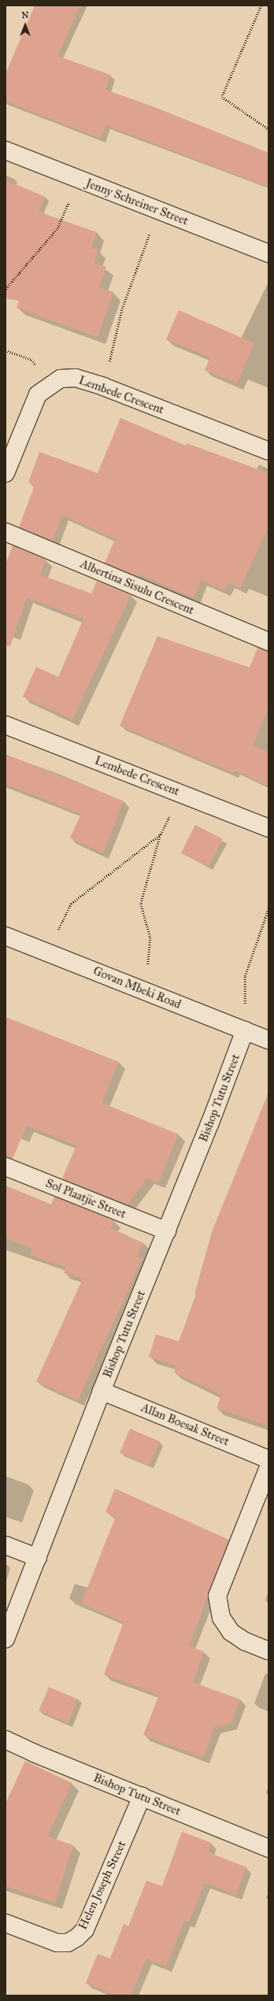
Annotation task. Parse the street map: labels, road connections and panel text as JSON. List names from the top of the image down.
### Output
{
  "streets": {
    "street": [
      "Jenny Schreiner Street",
      "Lembede Crescent",
      "Albertina Sisulu Crescent",
      "Govan Mbeki Road",
      "Bishop Tutu Street",
      "Sol Plaatjie Street",
      "Allan Boesak Street",
      "Helen Joseph Street"
    ]
  },
  "crossings": [
    ["Govan Mbeki Road", "Bishop Tutu Street"],
    ["Bishop Tutu Street", "Sol Plaatjie Street"],
    ["Bishop Tutu Street", "Allan Boesak Street"],
    ["Bishop Tutu Street", "Helen Joseph Street"]
  ],
  "north": "top"
}
